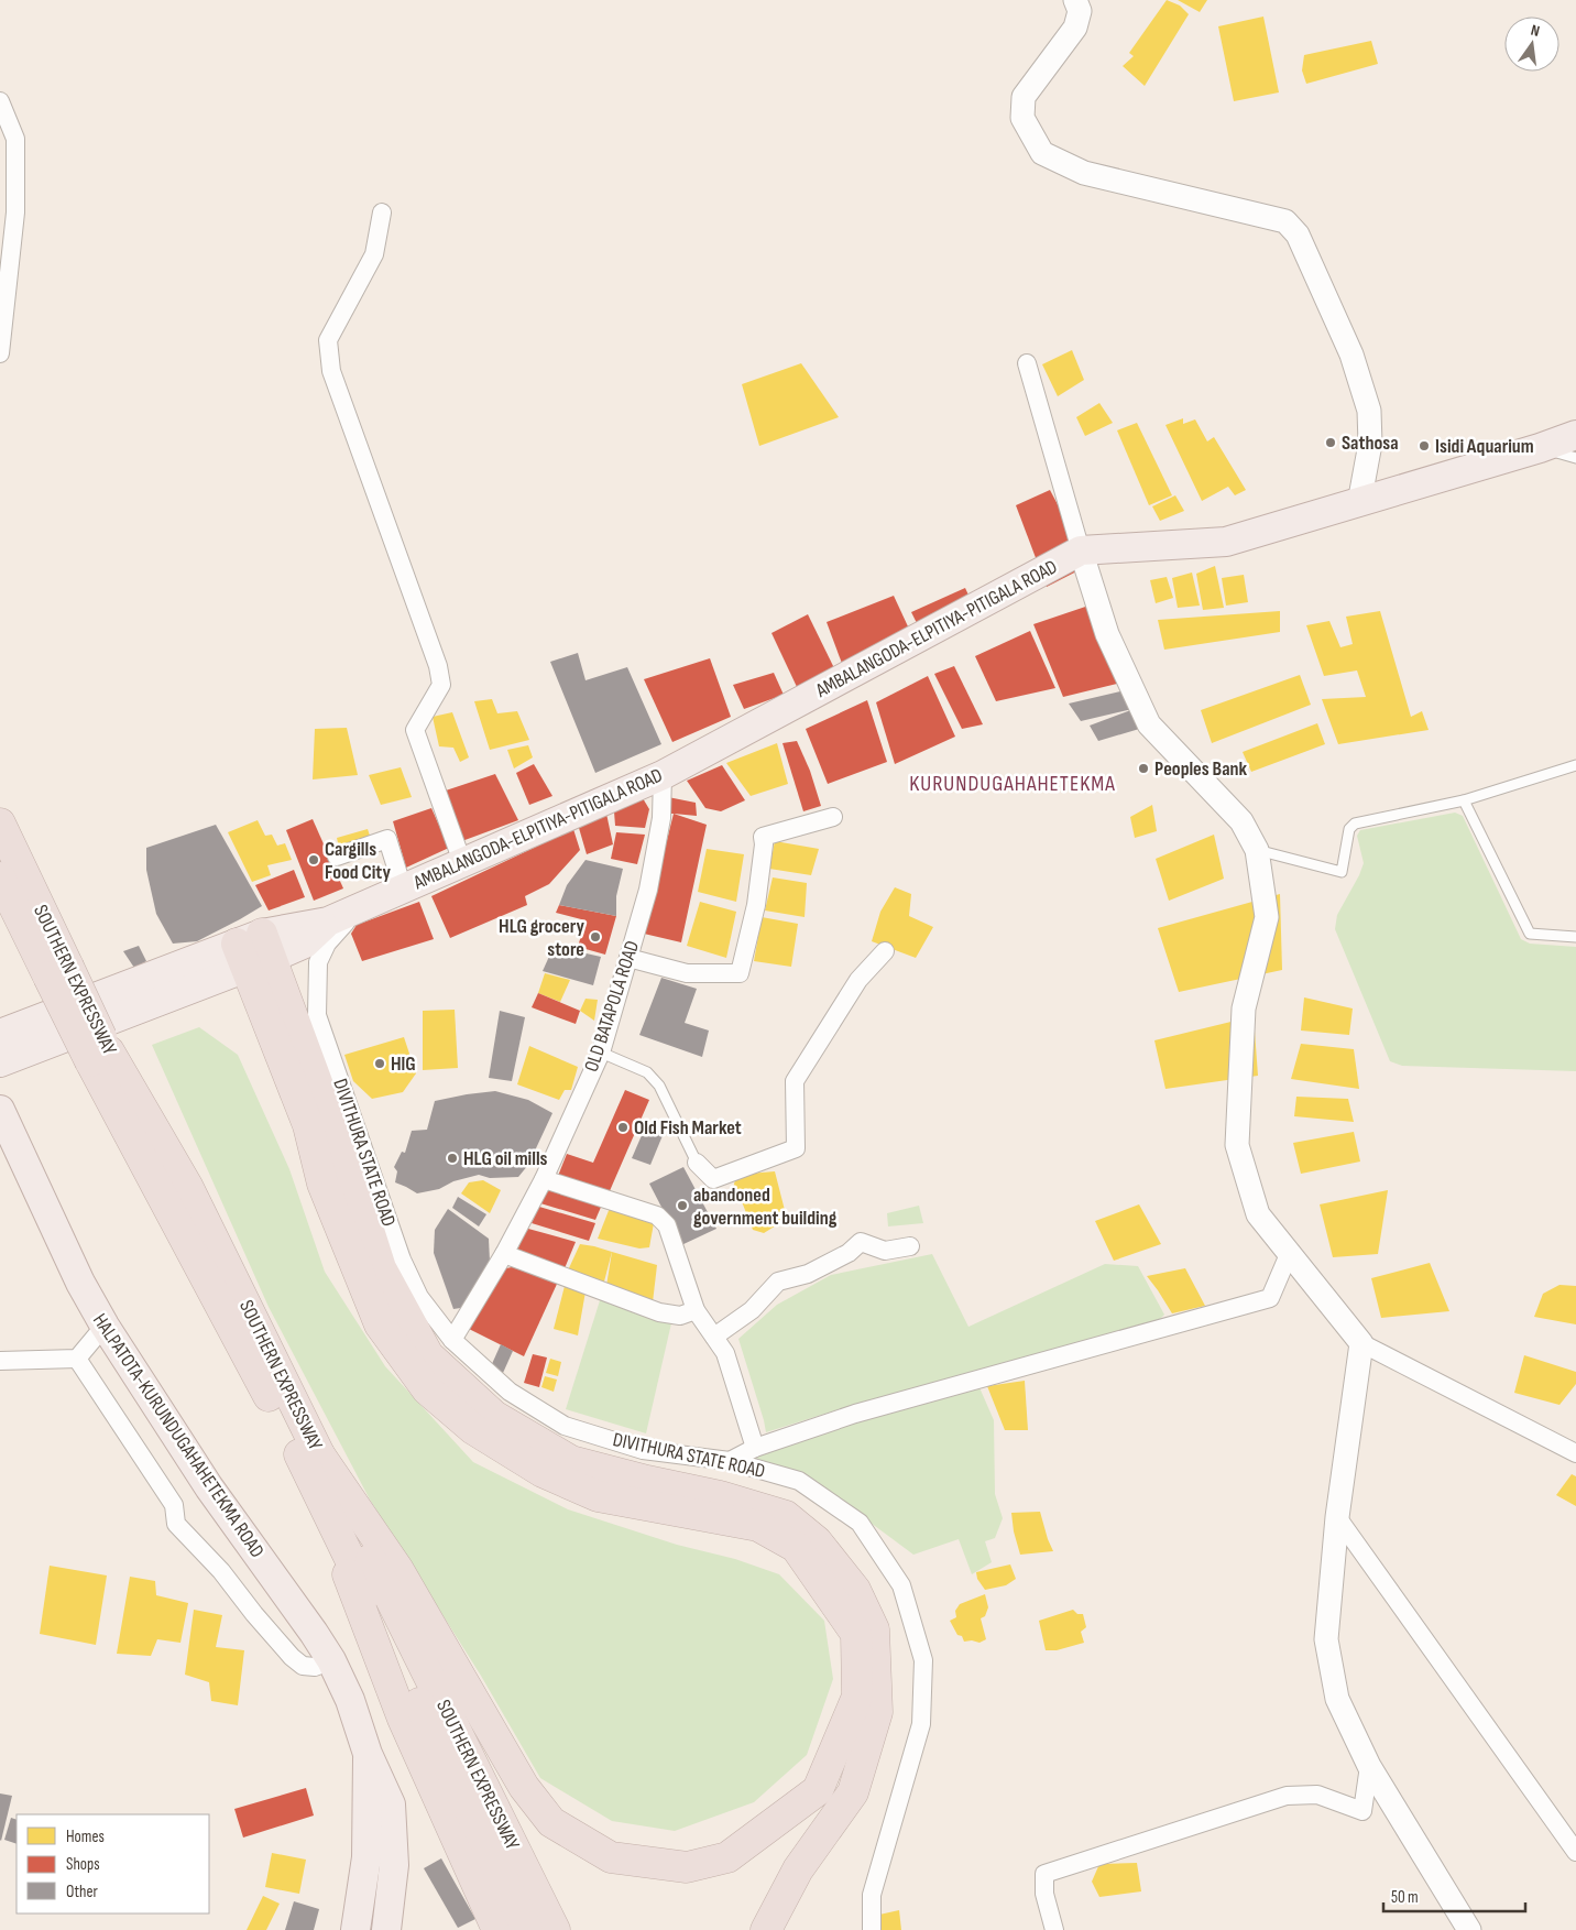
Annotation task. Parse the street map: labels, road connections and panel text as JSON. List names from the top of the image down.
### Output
{
  "streets": {
    "highway": ["SOUTHERN EXPRESSWAY"],
    "main road": ["AMBALANGODA-ELPITIYA-PITIGALA ROAD", "HALPATOTA-KURUNDUGAHAHETEKMA ROAD"],
    "street": ["OLD BATAPOLA ROAD", "DIVITHURA STATE ROAD"]
  },
  "crossings": [
    ["AMBALANGODA-ELPITIYA-PITIGALA ROAD", "OLD BATAPOLA ROAD"],
    ["AMBALANGODA-ELPITIYA-PITIGALA ROAD", "DIVITHURA STATE ROAD"],
    ["OLD BATAPOLA ROAD", "DIVITHURA STATE ROAD"]
  ],
  "districts": ["KURUNDUGAHAHETEKMA"],
  "places": [
    "Sathosa",
    "Isidi Aquarium",
    "Peoples Bank",
    "Cargills Food City",
    "HLG grocery store",
    "HlG",
    "Old Fish Market",
    "HLG oil mills",
    "abandoned government building"
  ],
  "legend": ["Homes", "Shops", "Other"],
  "scale_bar": "50 m",
  "north": "top"
}
